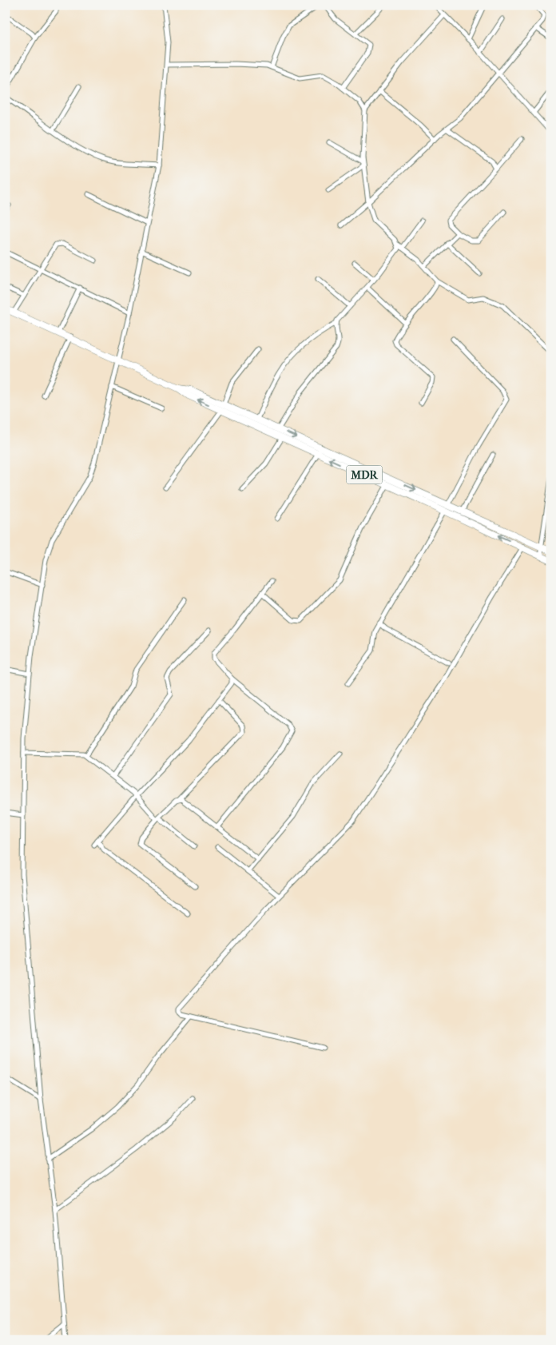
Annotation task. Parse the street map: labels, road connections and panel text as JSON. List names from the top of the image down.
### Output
{
  "streets": {
    "main road": ["MDR"]
  }
}
